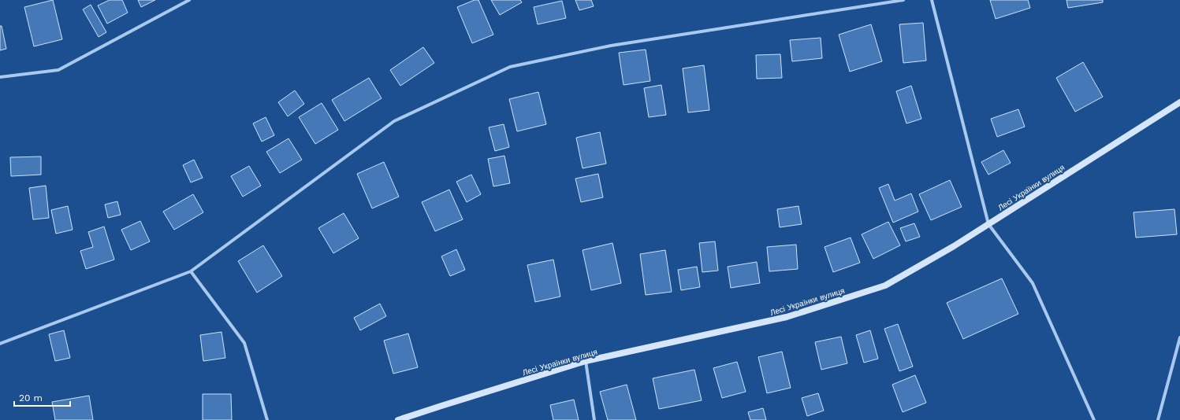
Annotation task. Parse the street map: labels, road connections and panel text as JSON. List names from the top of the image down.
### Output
{
  "streets": {
    "street": ["Лесі Українки вулиця"]
  },
  "scale_bar": "20 m"
}
